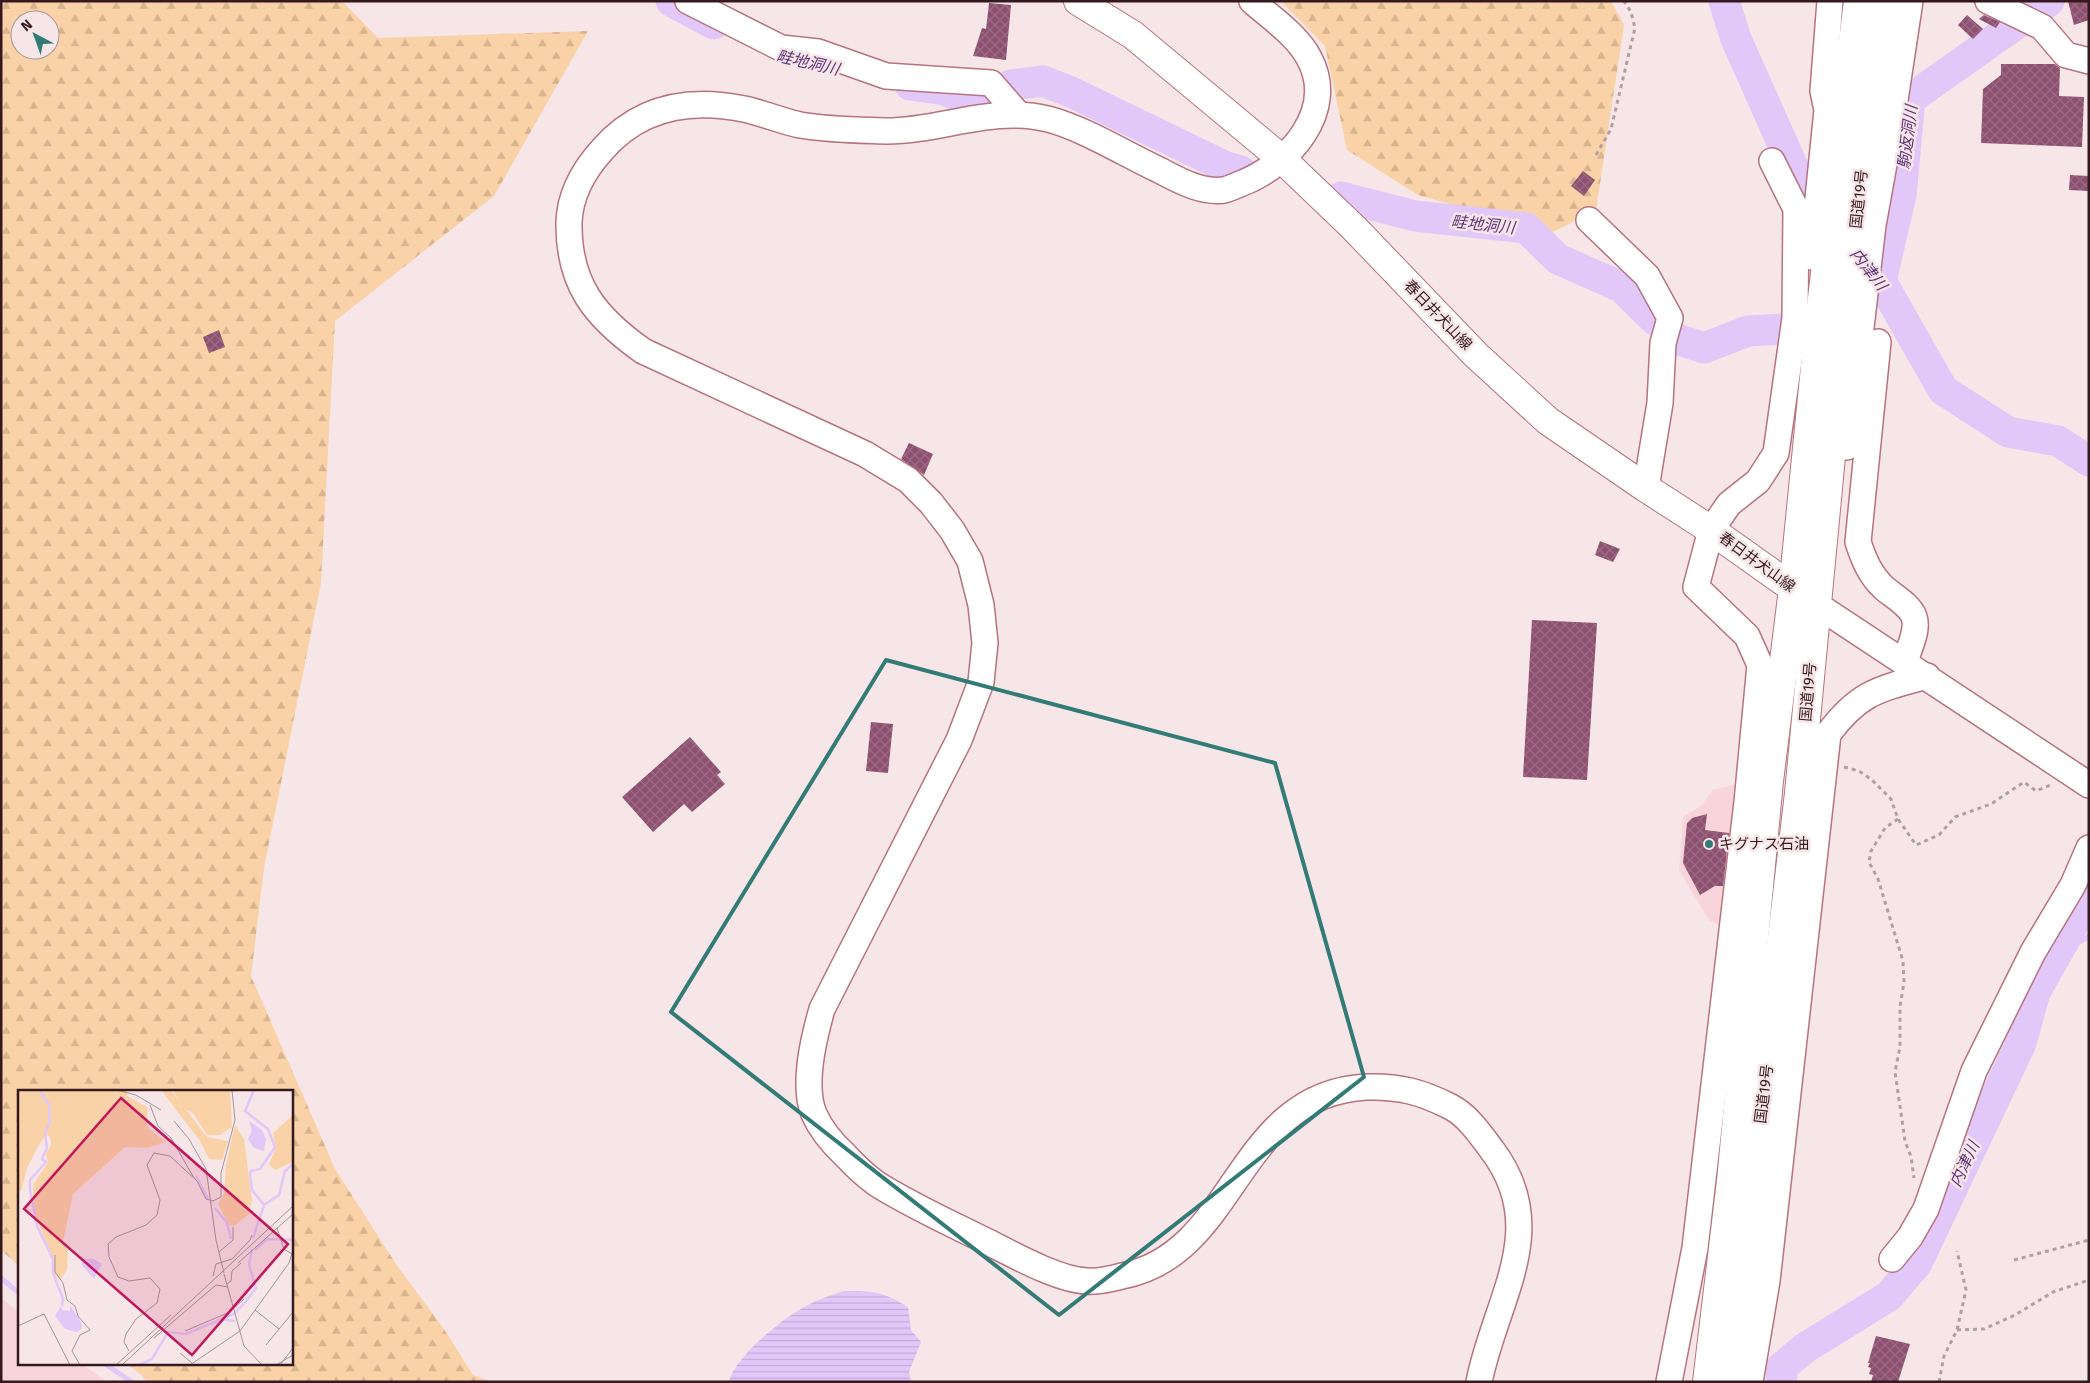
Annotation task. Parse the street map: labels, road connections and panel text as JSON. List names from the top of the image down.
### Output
{
  "streets": {
    "main road": ["国道19号", "春日井犬山線"]
  },
  "crossings": [
    ["国道19号", "春日井犬山線"]
  ],
  "water": ["畦地洞川", "駒返洞川", "内津川"],
  "places": ["キグナス石油"],
  "north": "top left"
}
